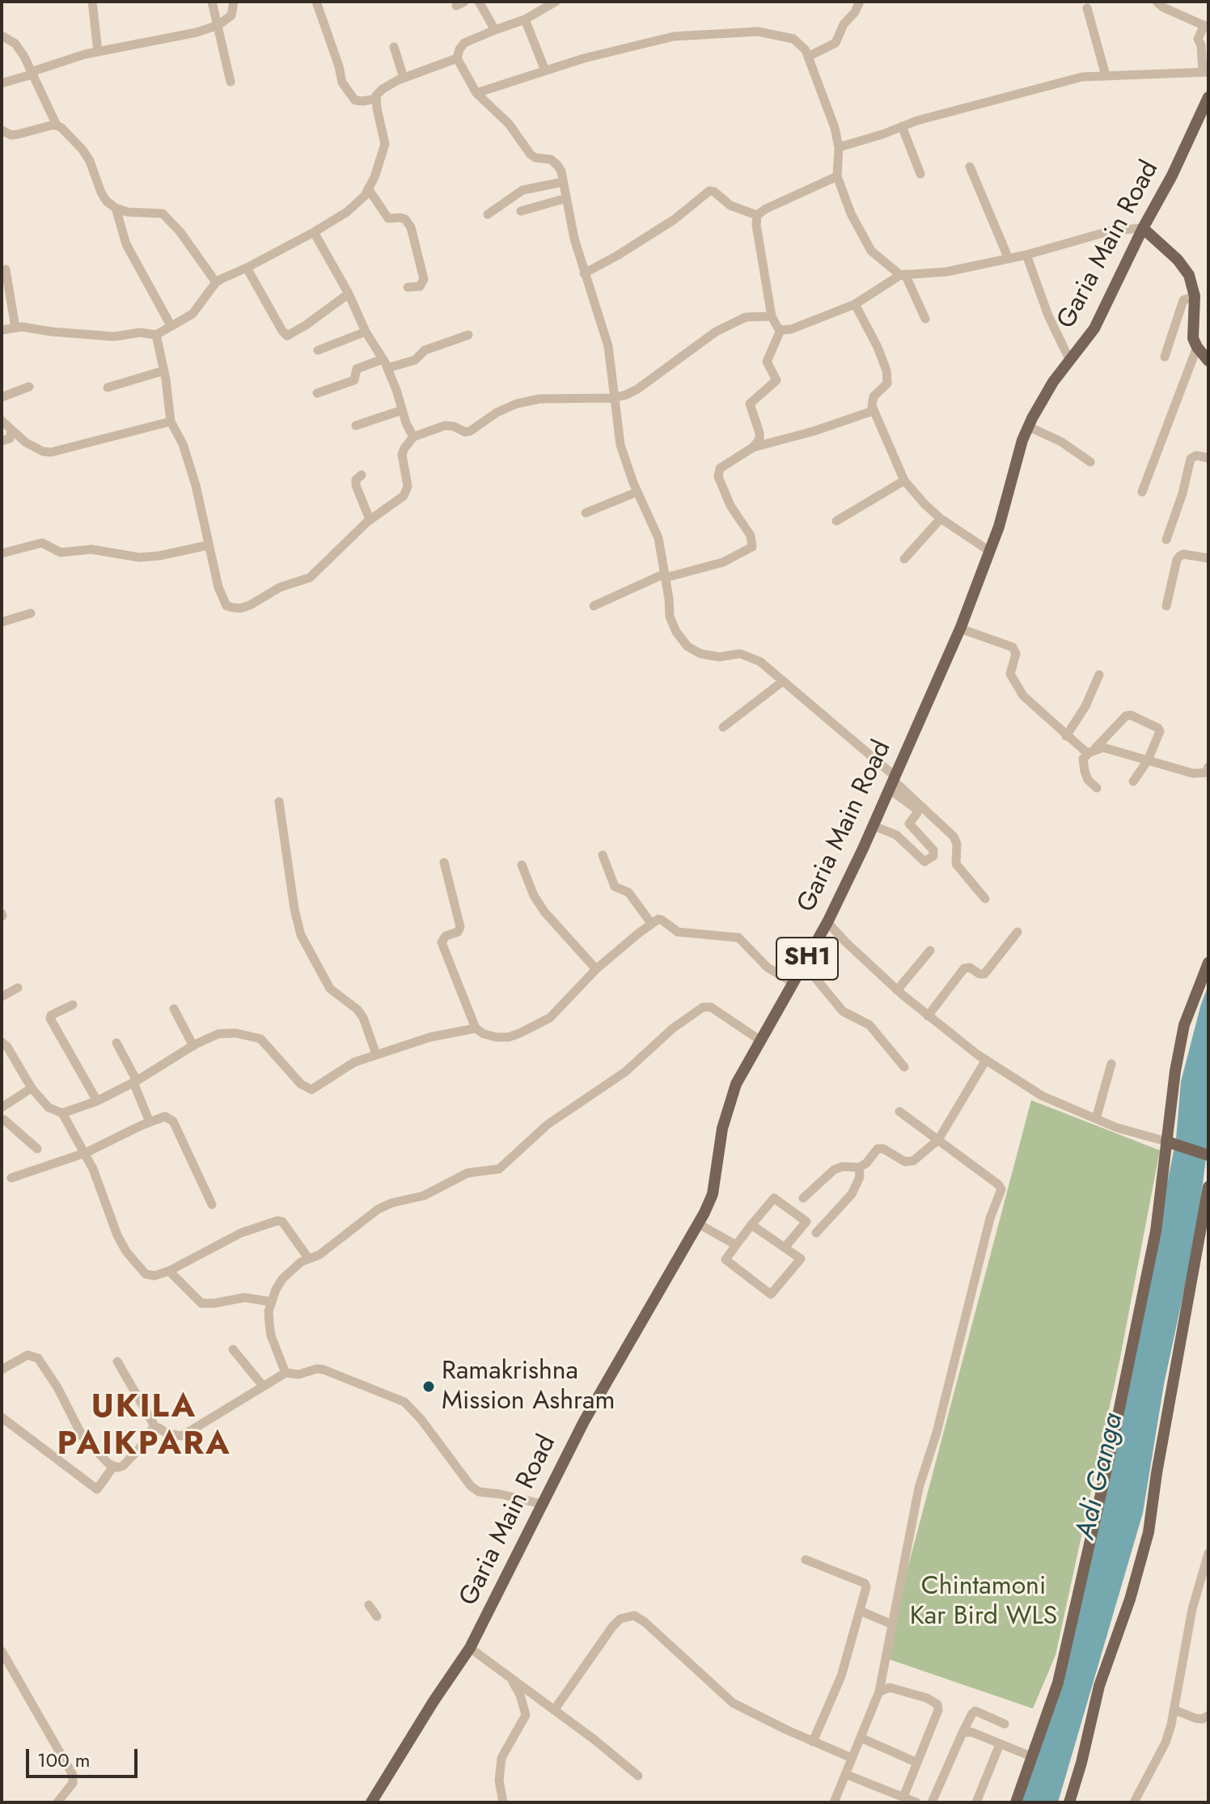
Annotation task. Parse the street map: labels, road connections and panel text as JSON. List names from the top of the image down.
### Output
{
  "streets": {
    "main road": ["Garia Main Road", "SH1"]
  },
  "districts": ["UKILA PAIKPARA"],
  "water": ["Adi Ganga"],
  "parks": ["Chintamoni Kar Bird WLS"],
  "places": ["Ramakrishna Mission Ashram"],
  "scale_bar": "100 m"
}
